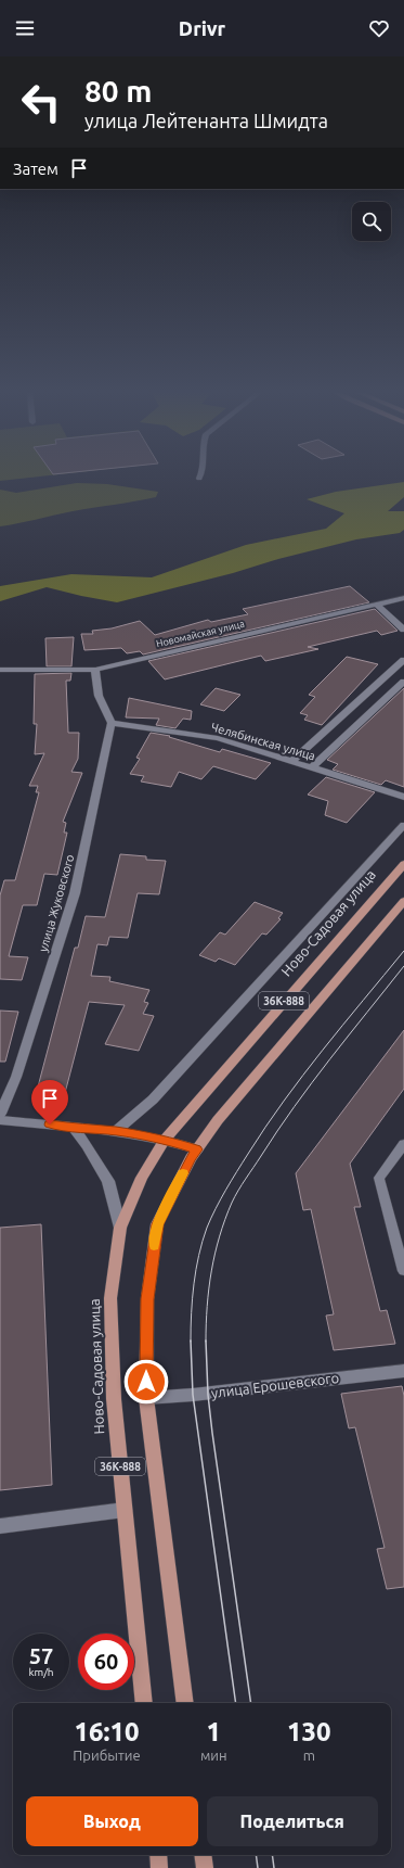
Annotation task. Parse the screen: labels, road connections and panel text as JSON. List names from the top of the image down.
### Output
{
  "streets": {
    "main road": ["Ново-Садовая улица", "36К-888"],
    "street": [
      "Новомайская улица",
      "Челябинская улица",
      "улица Жуковского",
      "улица Ерошевского"
    ]
  },
  "crossings": [
    ["Челябинская улица", "улица Жуковского"]
  ],
  "page": {
    "header": "Drivr",
    "turn": ["80 m", "улица Лейтенанта Шмидта"],
    "then": "Затем",
    "speed": "57 km/h",
    "limit": "60",
    "eta": [
      "16:10",
      "Прибытие",
      "1",
      "мин",
      "130",
      "m"
    ],
    "buttons": ["Выход", "Поделиться"]
  }
}
